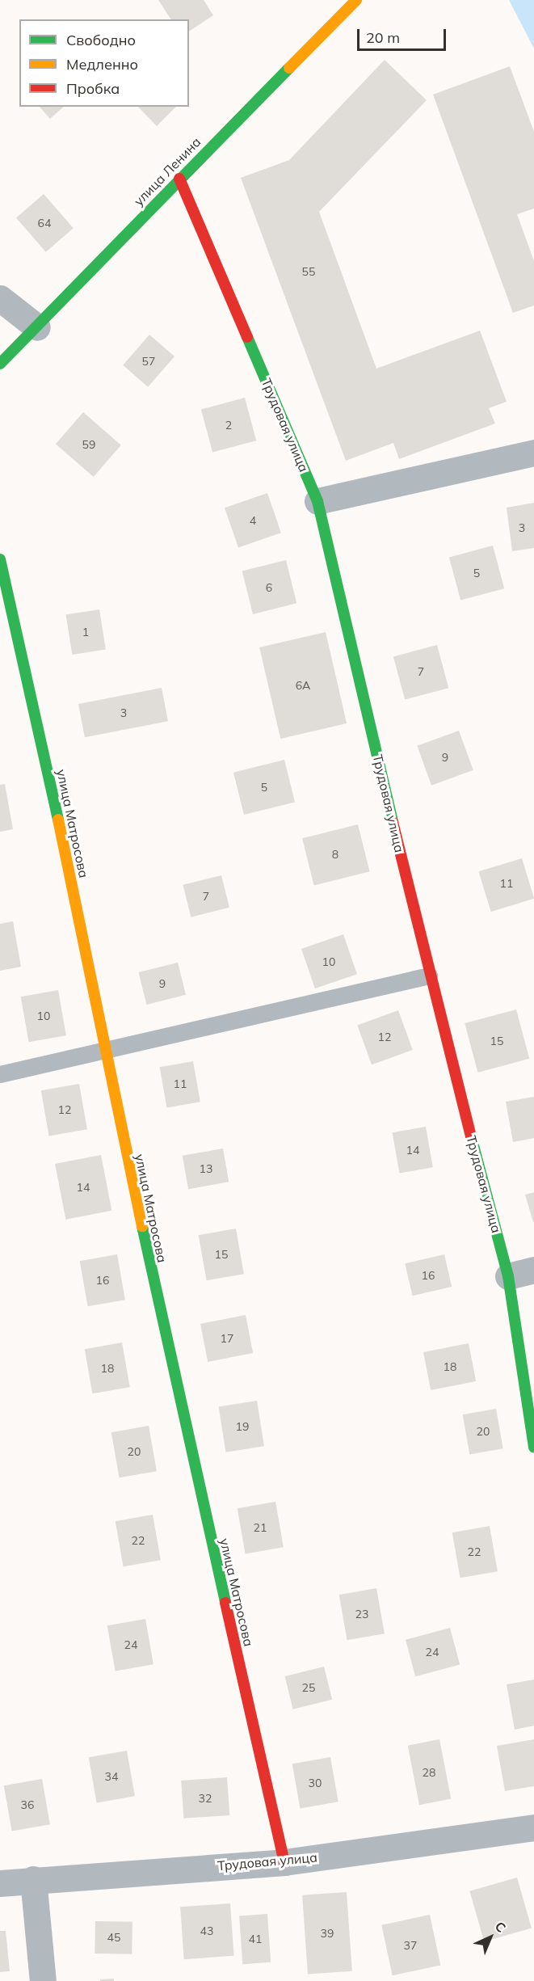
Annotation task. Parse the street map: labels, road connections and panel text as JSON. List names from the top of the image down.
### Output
{
  "streets": {
    "street": ["улица Ленина", "Трудовая улица", "улица Матросова"]
  },
  "crossings": [
    ["улица Ленина", "Трудовая улица"],
    ["Трудовая улица", "улица Матросова"]
  ],
  "house_numbers": [
    "64",
    "55",
    "57",
    "2",
    "59",
    "4",
    "3",
    "5",
    "6",
    "1",
    "7",
    "6А",
    "3",
    "9",
    "5",
    "8",
    "11",
    "7",
    "10",
    "9",
    "10",
    "12",
    "15",
    "11",
    "12",
    "14",
    "13",
    "14",
    "15",
    "16",
    "16",
    "17",
    "18",
    "18",
    "19",
    "20",
    "20",
    "21",
    "22",
    "22",
    "23",
    "24",
    "24",
    "25",
    "28",
    "34",
    "30",
    "32",
    "36",
    "43",
    "39",
    "45",
    "41",
    "37"
  ],
  "legend": ["Свободно", "Медленно", "Пробка"],
  "scale_bar": "20 m",
  "north": "top right"
}
